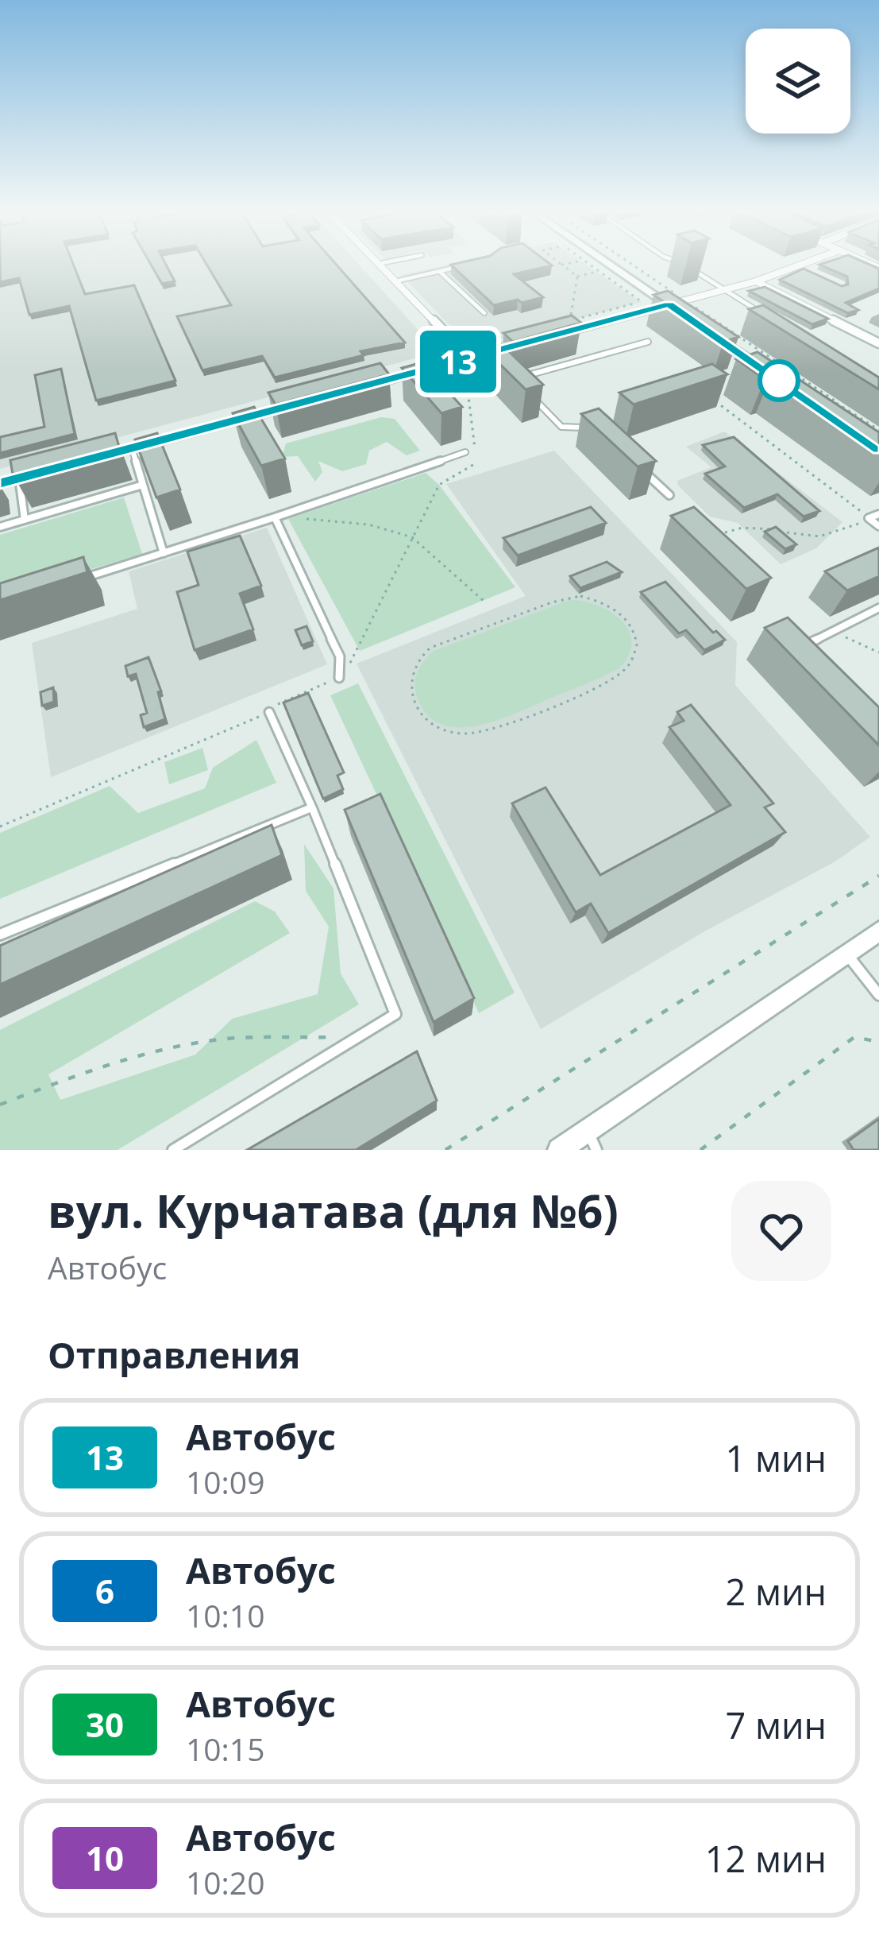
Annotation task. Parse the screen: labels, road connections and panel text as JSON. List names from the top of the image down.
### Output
{
  "lines": ["bus line 13"],
  "page": {
    "on_map": "13",
    "heading": [
      ["вул. Курчатава (для №6)", "Автобус"],
      "Отправления"
    ],
    "list": [
      {
        "mark": "13",
        "name": "Автобус",
        "note": "10:09",
        "value": "1 мин"
      },
      {
        "mark": "6",
        "name": "Автобус",
        "note": "10:10",
        "value": "2 мин"
      },
      {
        "mark": "30",
        "name": "Автобус",
        "note": "10:15",
        "value": "7 мин"
      },
      {
        "mark": "10",
        "name": "Автобус",
        "note": "10:20",
        "value": "12 мин"
      }
    ]
  }
}
